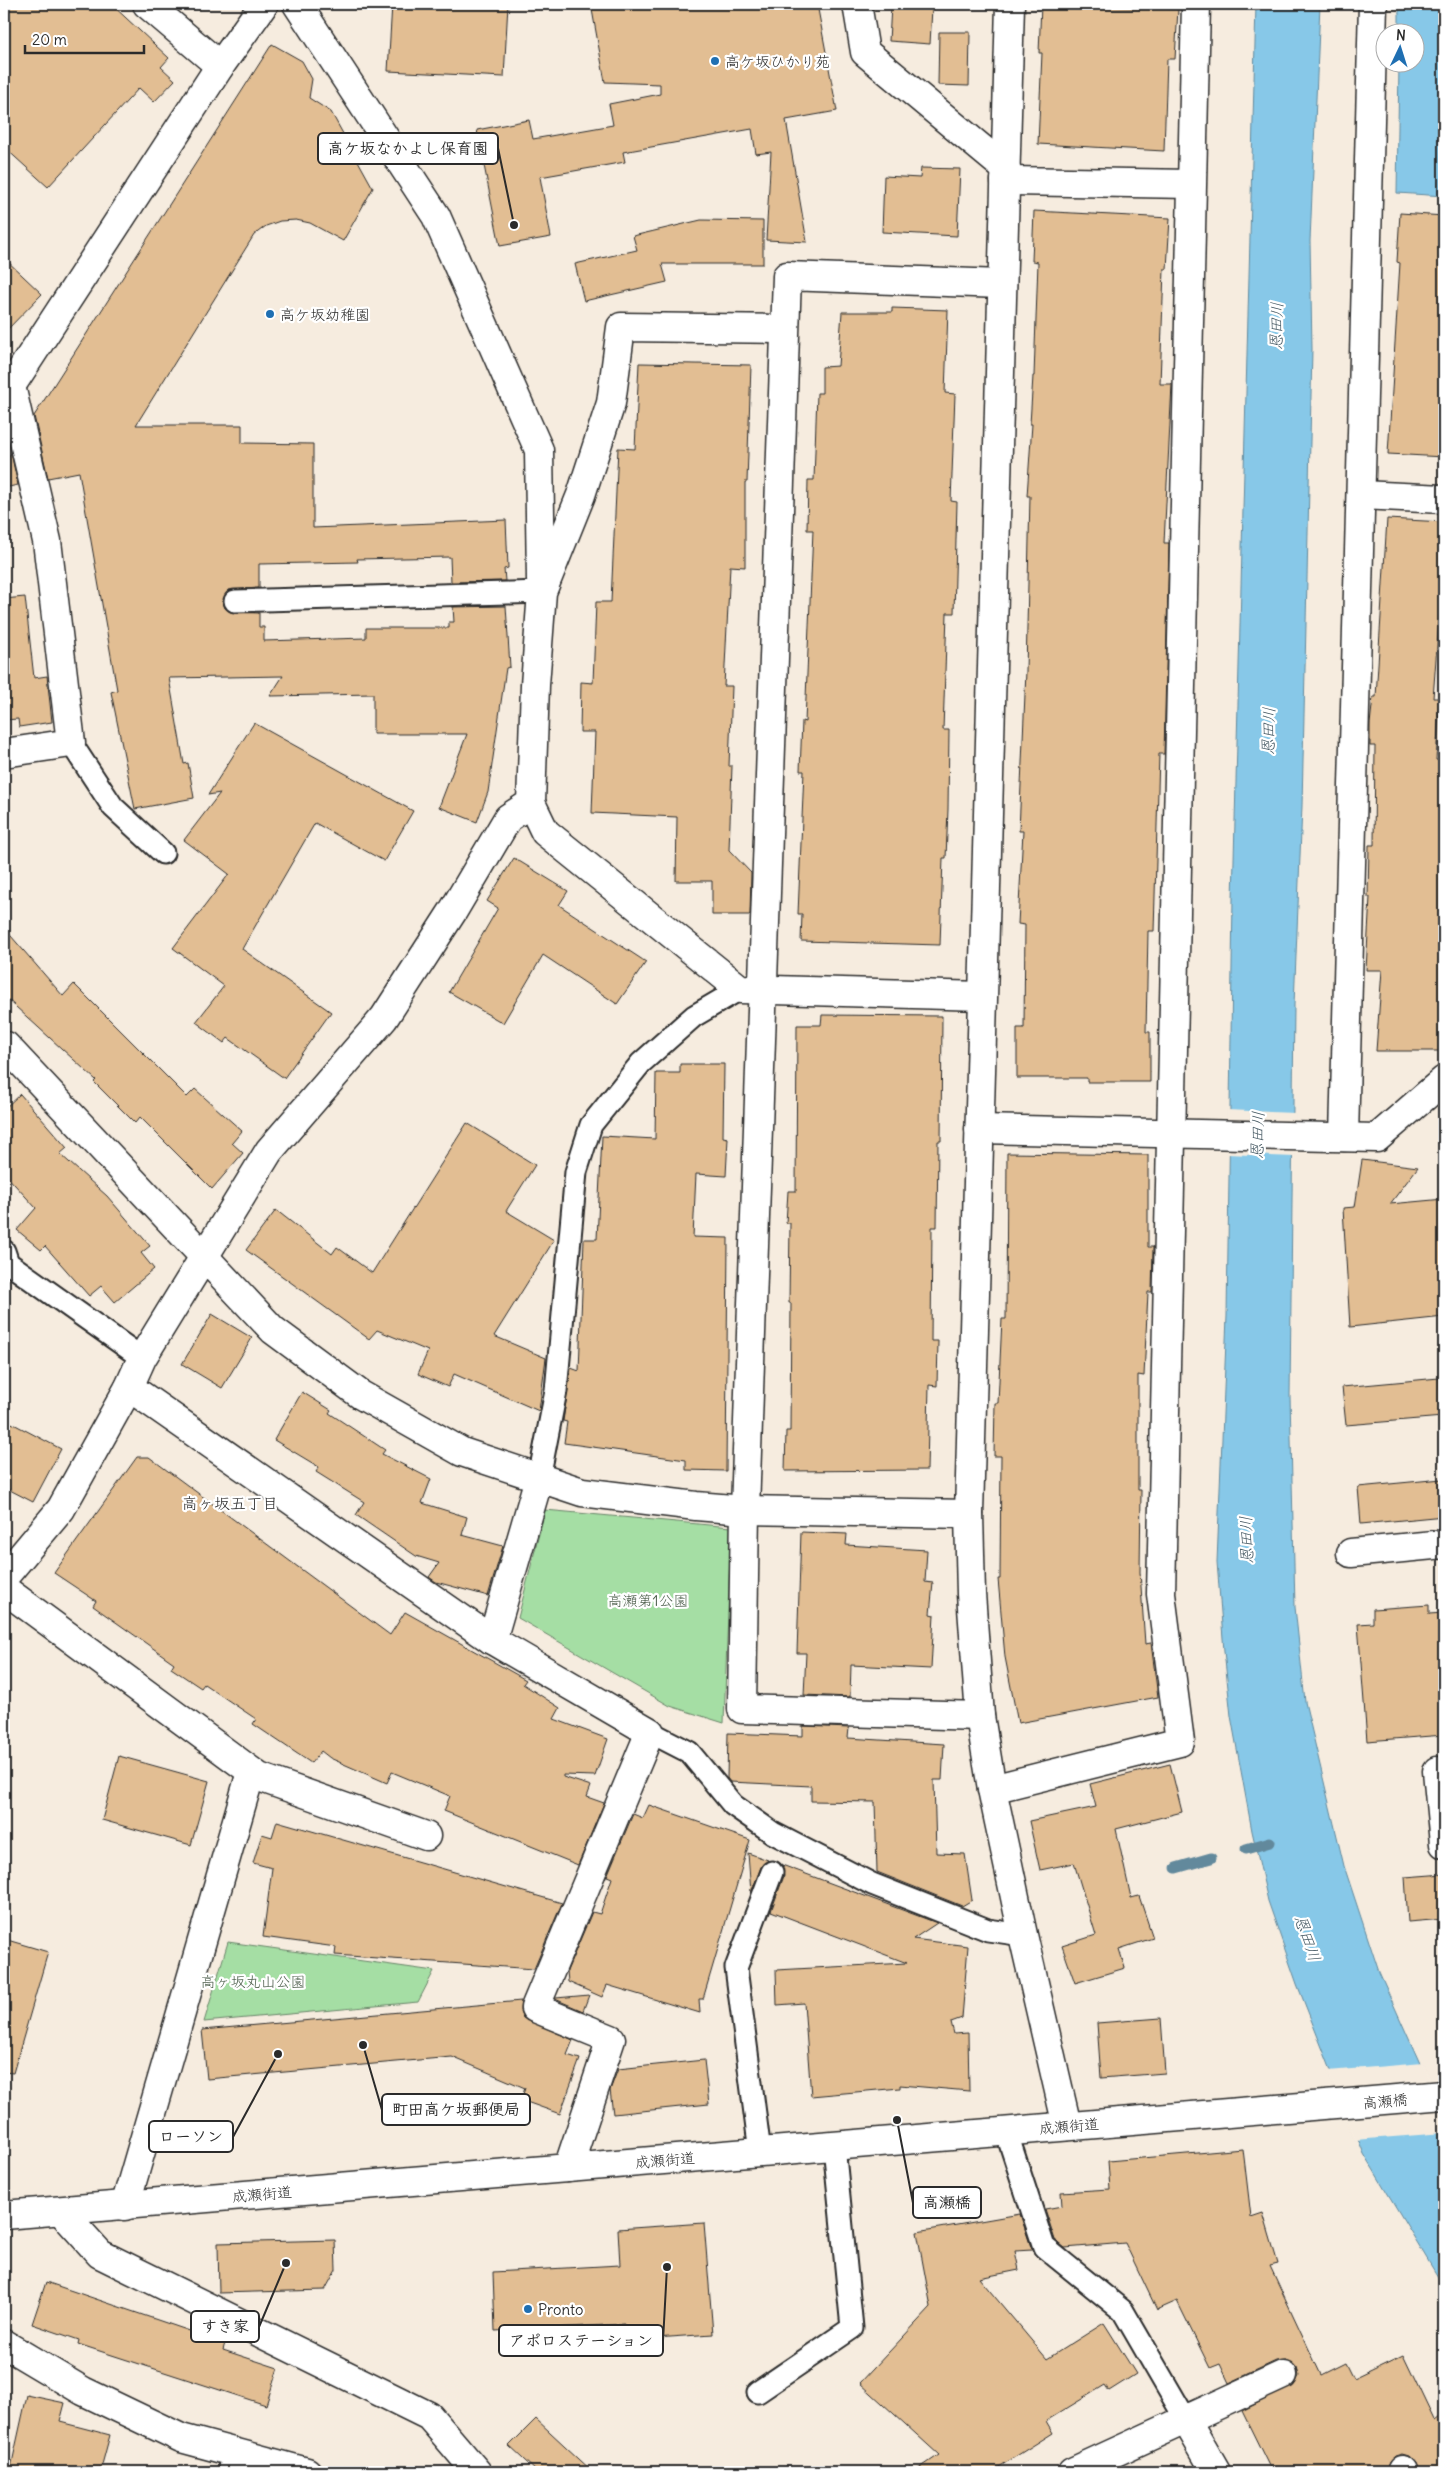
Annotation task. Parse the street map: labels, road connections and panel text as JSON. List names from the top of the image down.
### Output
{
  "streets": {
    "street": ["高瀬橋", "成瀬街道"]
  },
  "crossings": [
    ["高瀬橋", "成瀬街道"]
  ],
  "districts": ["高ヶ坂五丁目"],
  "water": ["恩田川"],
  "parks": ["高瀬第1公園", "高ヶ坂丸山公園"],
  "places": [
    "高ケ坂ひかり苑",
    "高ケ坂なかよし保育園",
    "高ケ坂幼稚園",
    "町田高ケ坂郵便局",
    "ローソン",
    "高瀬橋",
    "すき家",
    "アポロステーション",
    "Pronto"
  ],
  "scale_bar": "20 m",
  "north": "top"
}
